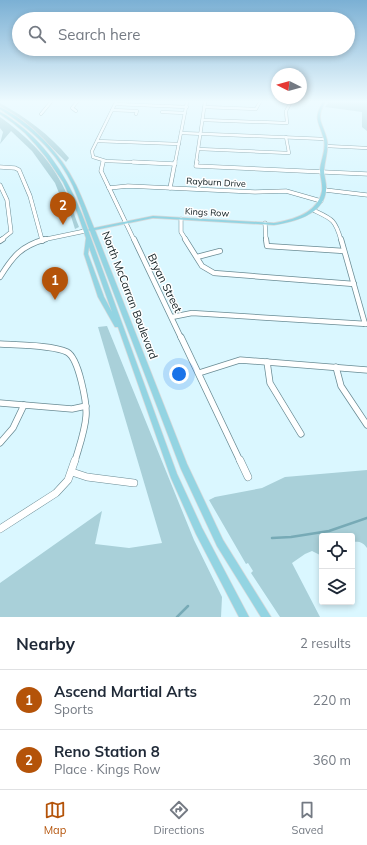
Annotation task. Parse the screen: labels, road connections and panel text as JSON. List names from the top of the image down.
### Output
{
  "streets": {
    "main road": ["Kings Row", "North McCarran Boulevard"],
    "street": ["Rayburn Drive", "Bryan Street"]
  },
  "crossings": [
    ["Rayburn Drive", "Kings Row"],
    ["Rayburn Drive", "Bryan Street"],
    ["Kings Row", "Bryan Street"],
    ["Kings Row", "North McCarran Boulevard"]
  ],
  "north": "left",
  "page": {
    "search": "Search here",
    "pins": ["2", "1"],
    "heading": ["Nearby", "2 results"],
    "list": [
      {
        "mark": "1",
        "name": "Ascend Martial Arts",
        "note": "Sports",
        "value": "220 m"
      },
      {
        "mark": "2",
        "name": "Reno Station 8",
        "note": "Place · Kings Row",
        "value": "360 m"
      }
    ],
    "nav": ["Map", "Directions", "Saved"]
  }
}
